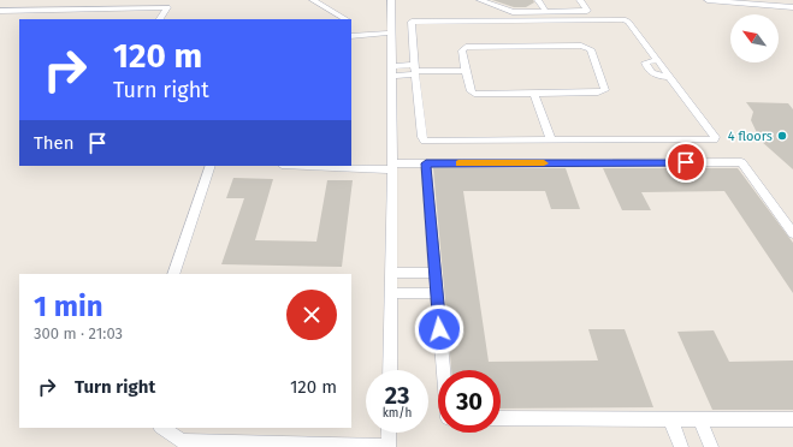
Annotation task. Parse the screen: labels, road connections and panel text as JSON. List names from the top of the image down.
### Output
{
  "places": ["4 floors"],
  "north": "top left",
  "page": {
    "turn": ["120 m", "Turn right"],
    "then": "Then",
    "heading": ["1 min", "300 m · 21:03"],
    "list": [
      {
        "name": "Turn right",
        "value": "120 m"
      }
    ],
    "speed": "23 km/h",
    "limit": "30"
  }
}
